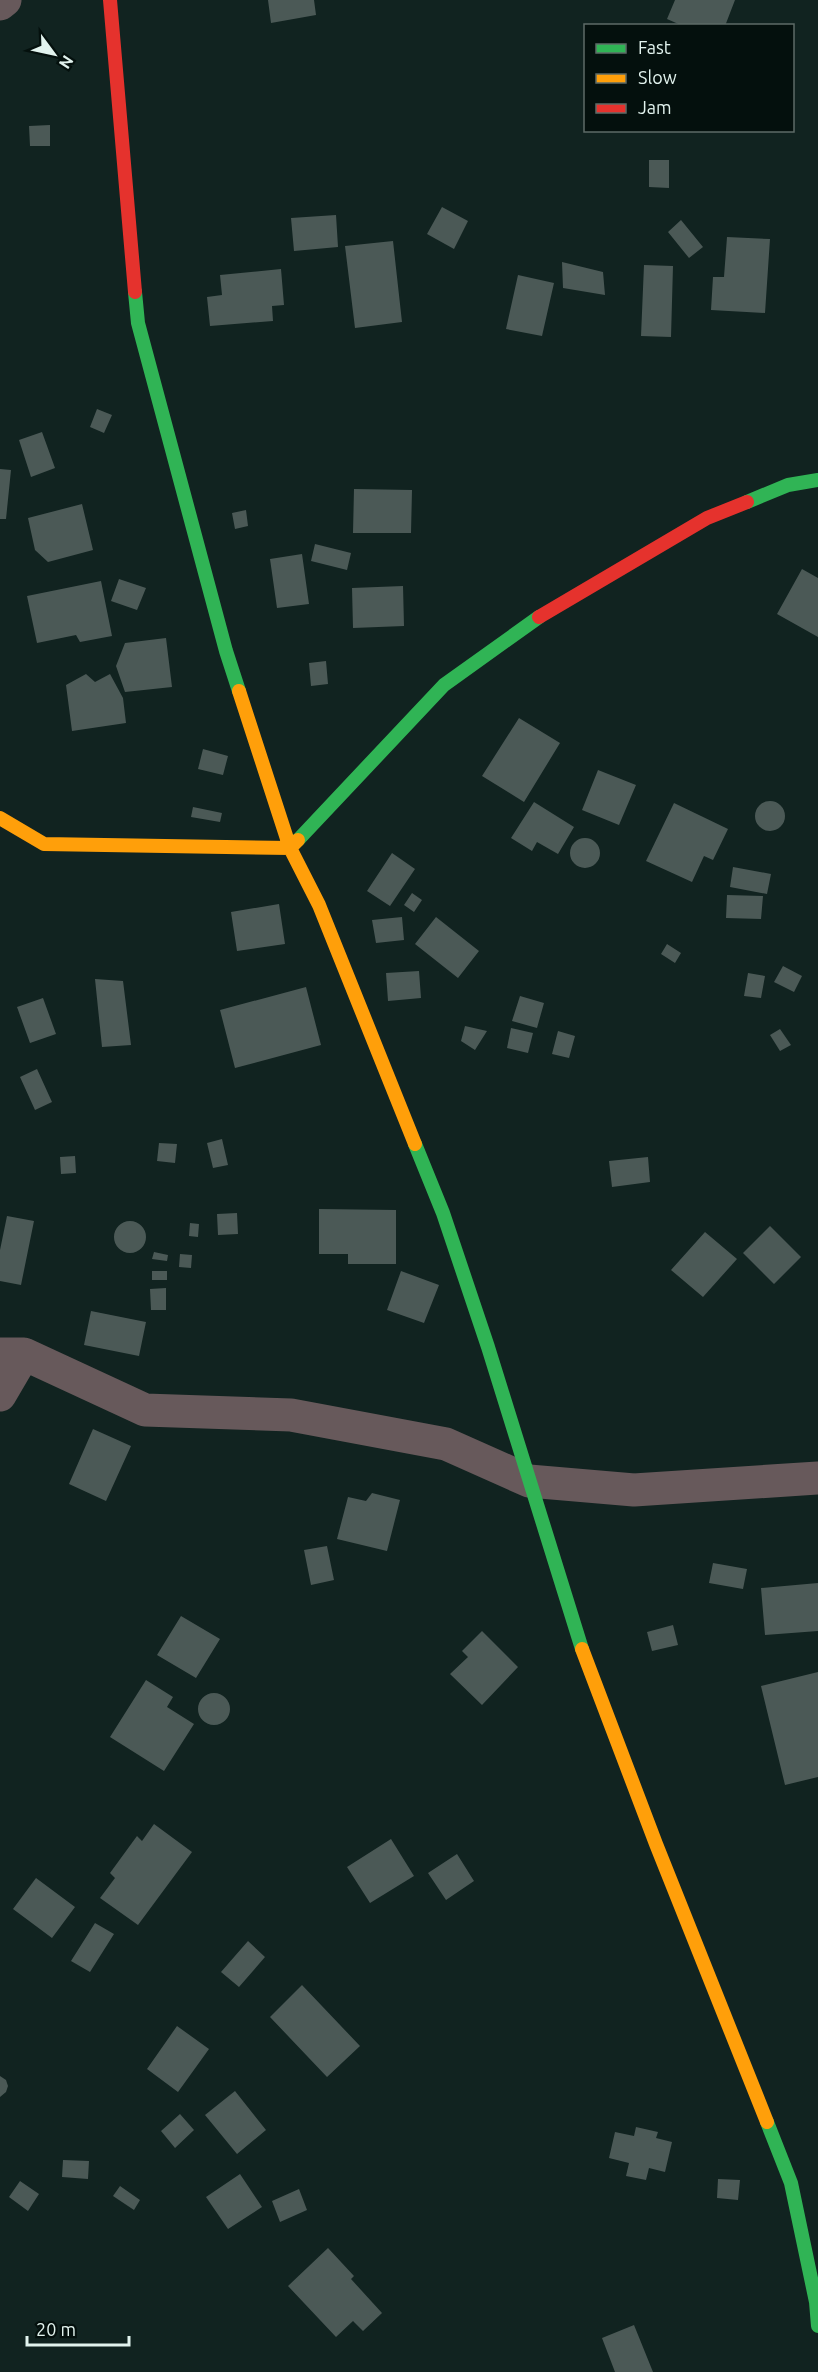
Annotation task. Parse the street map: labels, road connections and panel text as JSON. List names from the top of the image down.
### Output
{
  "legend": ["Fast", "Slow", "Jam"],
  "scale_bar": "20 m",
  "north": "bottom right"
}
